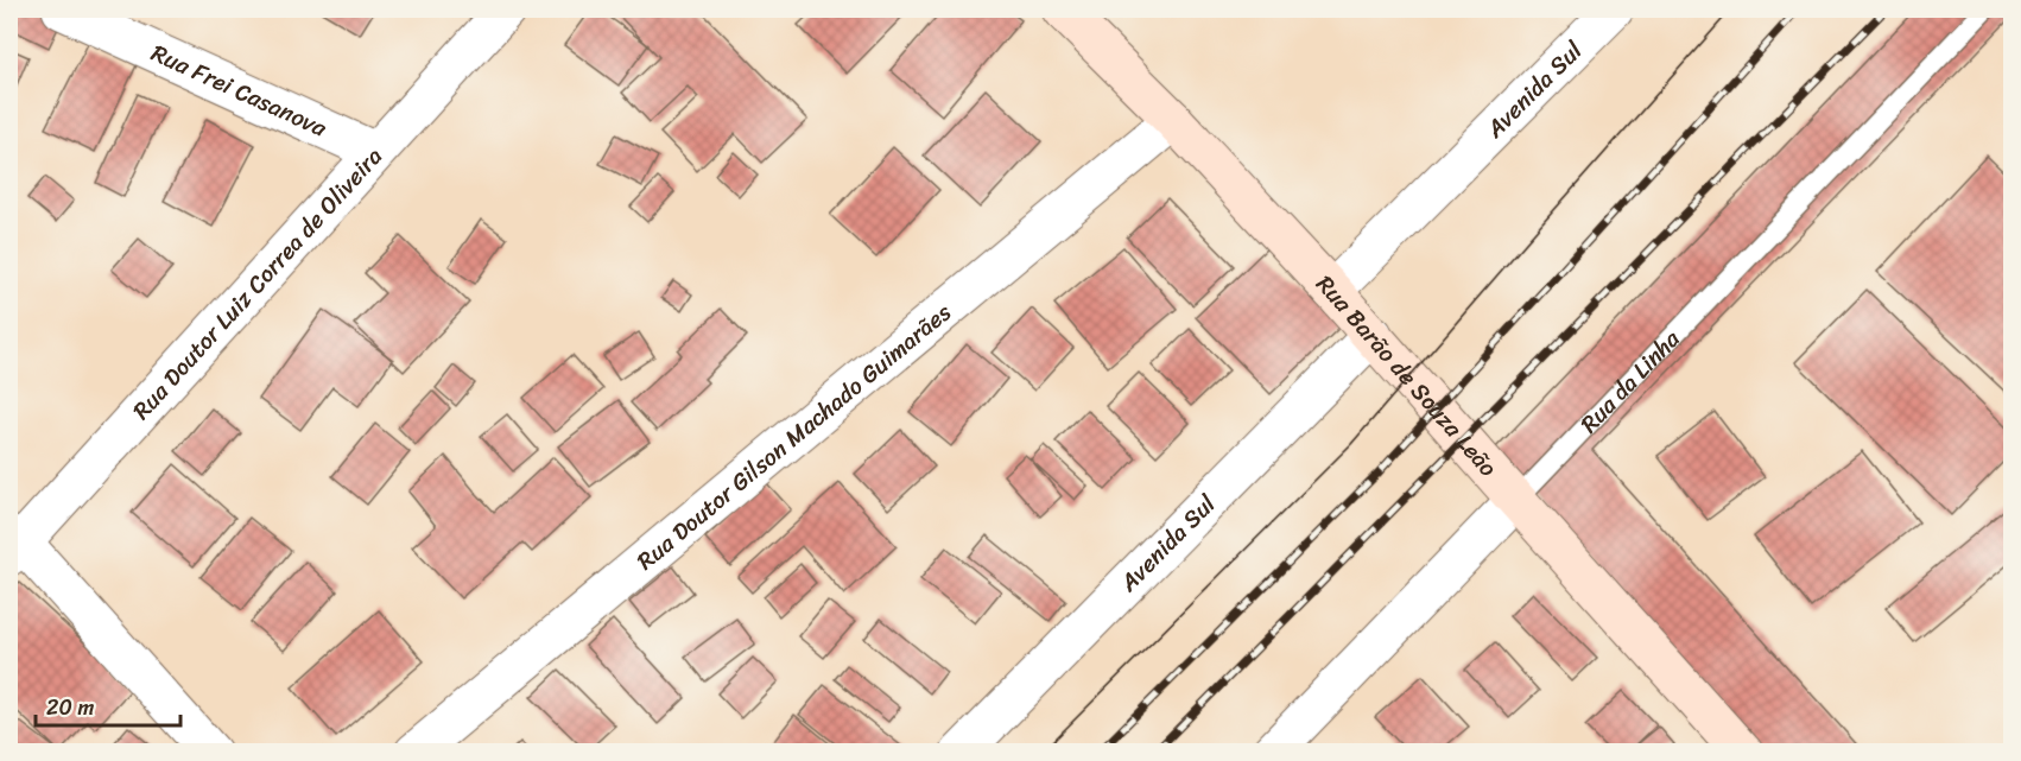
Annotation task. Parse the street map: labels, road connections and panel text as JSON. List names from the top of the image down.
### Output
{
  "streets": {
    "main road": ["Rua Barão de Souza Leão"],
    "street": [
      "Rua Frei Casanova",
      "Avenida Sul",
      "Rua Doutor Luiz Correa de Oliveira",
      "Rua da Linha",
      "Rua Doutor Gilson Machado Guimarães"
    ]
  },
  "crossings": [
    ["Rua Frei Casanova", "Rua Doutor Luiz Correa de Oliveira"],
    ["Avenida Sul", "Rua Barão de Souza Leão"],
    ["Rua Barão de Souza Leão", "Rua da Linha"],
    ["Rua Barão de Souza Leão", "Rua Doutor Gilson Machado Guimarães"]
  ],
  "scale_bar": "20 m"
}
